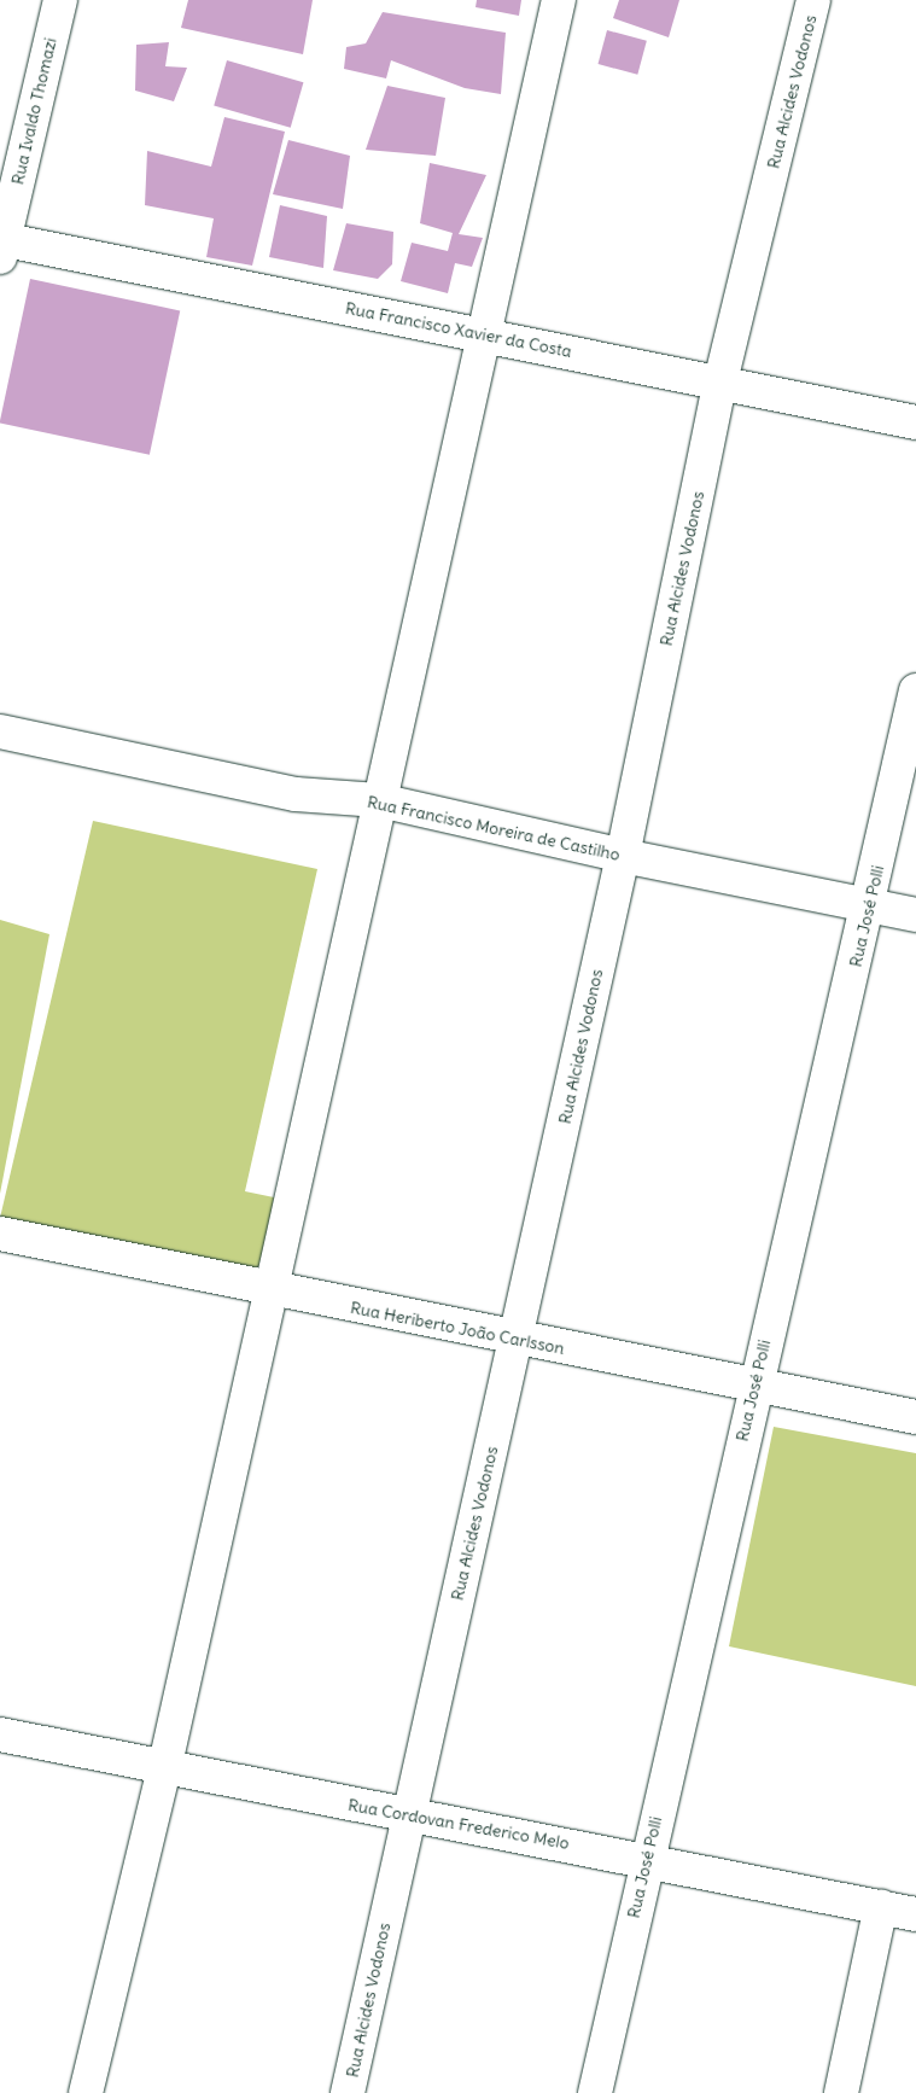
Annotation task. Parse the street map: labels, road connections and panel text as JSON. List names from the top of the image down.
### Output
{
  "streets": {
    "street": [
      "Rua Alcides Vodonos",
      "Rua Ivaldo Thomazi",
      "Rua Francisco Xavier da Costa",
      "Rua Francisco Moreira de Castilho",
      "Rua José Polli",
      "Rua Heriberto João Carlsson",
      "Rua Cordovan Frederico Melo"
    ]
  },
  "crossings": [
    ["Rua Alcides Vodonos", "Rua Francisco Xavier da Costa"],
    ["Rua Alcides Vodonos", "Rua Francisco Moreira de Castilho"],
    ["Rua Alcides Vodonos", "Rua Heriberto João Carlsson"],
    ["Rua Alcides Vodonos", "Rua Cordovan Frederico Melo"],
    ["Rua Ivaldo Thomazi", "Rua Francisco Xavier da Costa"],
    ["Rua Francisco Moreira de Castilho", "Rua José Polli"],
    ["Rua José Polli", "Rua Heriberto João Carlsson"],
    ["Rua José Polli", "Rua Cordovan Frederico Melo"]
  ]
}
